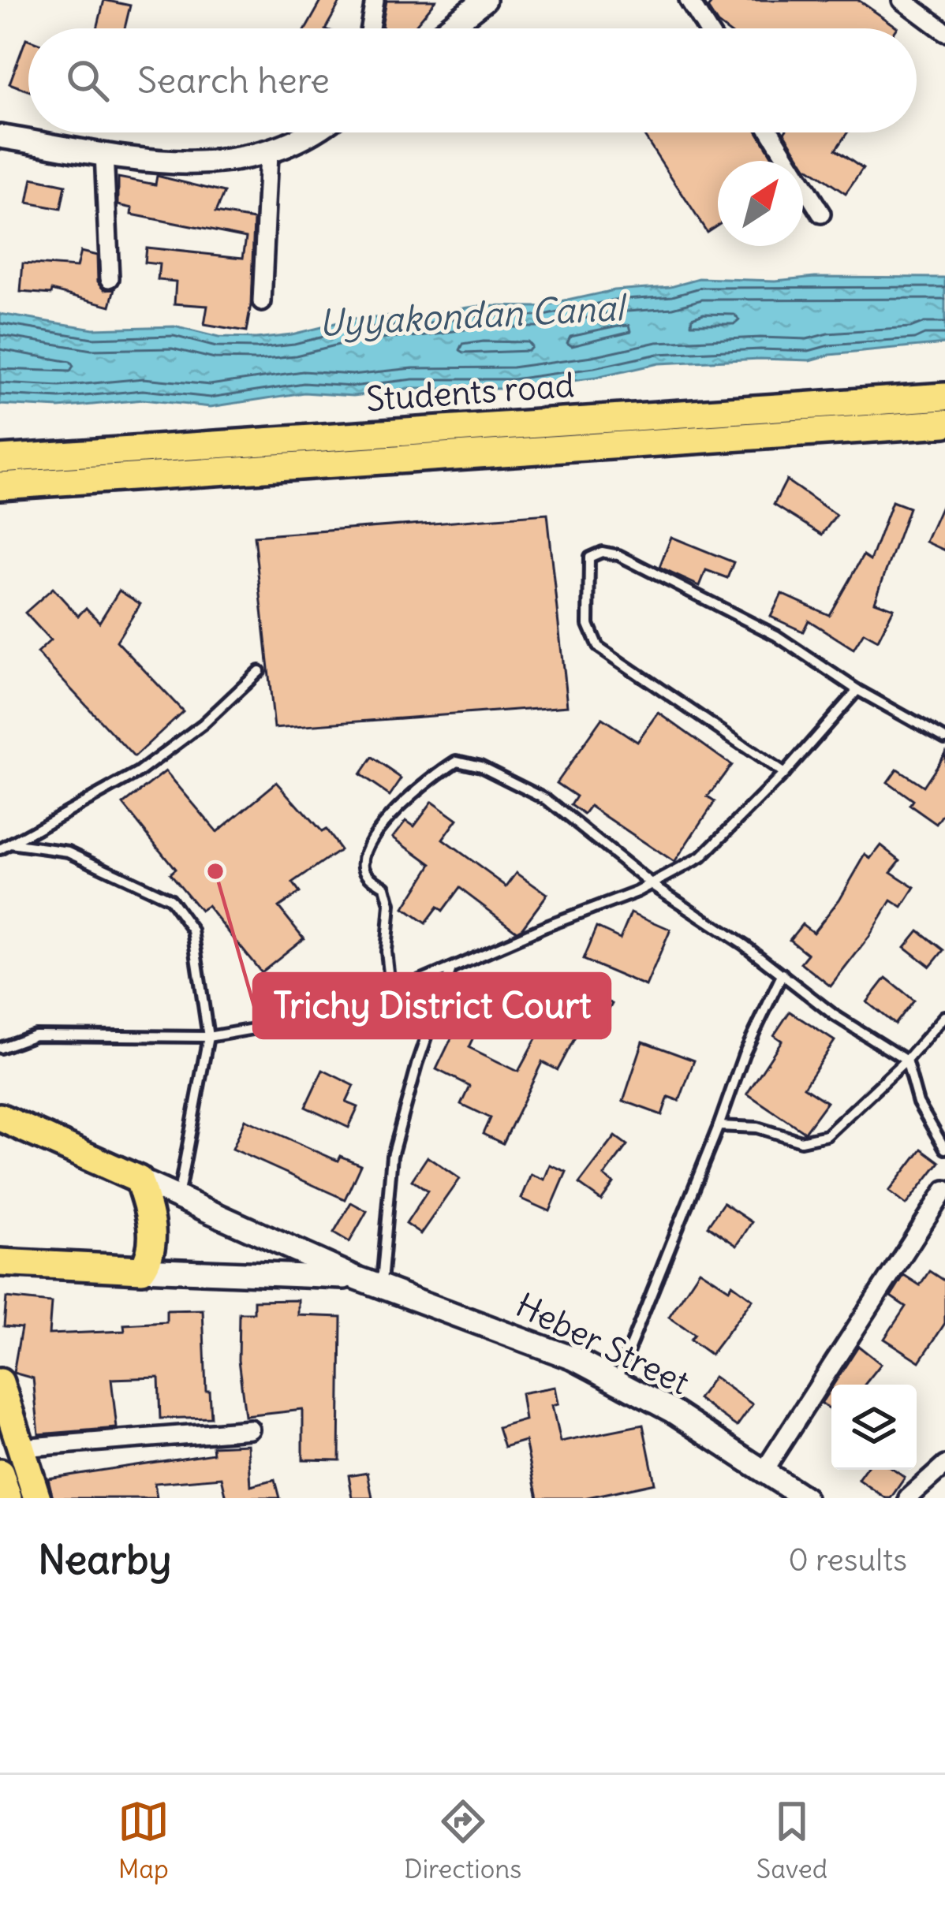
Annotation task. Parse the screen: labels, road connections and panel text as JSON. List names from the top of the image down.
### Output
{
  "streets": {
    "main road": ["Students road"],
    "street": ["Heber Street"]
  },
  "water": ["Uyyakondan Canal"],
  "places": ["Trichy District Court"],
  "north": "top right",
  "page": {
    "search": "Search here",
    "heading": ["Nearby", "0 results"],
    "nav": ["Map", "Directions", "Saved"]
  }
}
